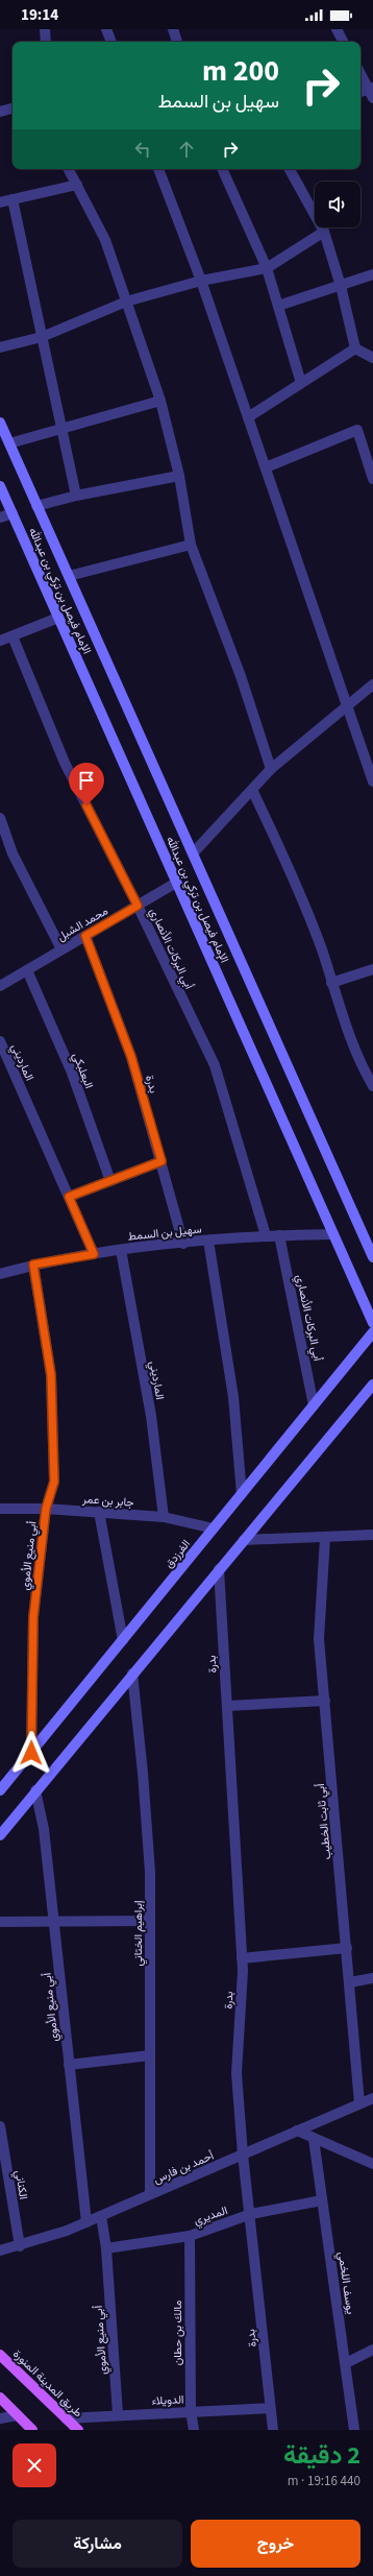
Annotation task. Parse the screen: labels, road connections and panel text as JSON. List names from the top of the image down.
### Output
{
  "streets": {
    "main road": ["الإمام فيصل بن تركي بن عبدالله", "الفرزدق", "طريق المدينة المنورة"],
    "street": [
      "محمد الشبل",
      "أبي البركات الأنصاري",
      "المارديني",
      "البعلبكي",
      "بدرة",
      "سهيل بن السمط",
      "جابر بن عمر",
      "أبي منيع الأموي",
      "أبي ثابت الخطيب",
      "إبراهيم الختاني",
      "أحمد بن فارس",
      "الكناني",
      "المديري",
      "يوسف اللخمي",
      "مالك بن حطان",
      "الدويلاء"
    ]
  },
  "crossings": [
    ["الإمام فيصل بن تركي بن عبدالله", "محمد الشبل"],
    ["الإمام فيصل بن تركي بن عبدالله", "سهيل بن السمط"],
    ["محمد الشبل", "أبي البركات الأنصاري"],
    ["محمد الشبل", "البعلبكي"],
    ["محمد الشبل", "بدرة"],
    ["أبي البركات الأنصاري", "سهيل بن السمط"],
    ["أبي البركات الأنصاري", "الفرزدق"],
    ["المارديني", "سهيل بن السمط"],
    ["المارديني", "جابر بن عمر"],
    ["بدرة", "سهيل بن السمط"],
    ["بدرة", "أحمد بن فارس"],
    ["بدرة", "المديري"],
    ["بدرة", "الدويلاء"],
    ["سهيل بن السمط", "أبي منيع الأموي"],
    ["جابر بن عمر", "الفرزدق"],
    ["جابر بن عمر", "أبي منيع الأموي"],
    ["الفرزدق", "أبي منيع الأموي"],
    ["أبي منيع الأموي", "أحمد بن فارس"],
    ["أبي منيع الأموي", "المديري"],
    ["أبي منيع الأموي", "الدويلاء"],
    ["أبي ثابت الخطيب", "أحمد بن فارس"],
    ["إبراهيم الختاني", "أحمد بن فارس"],
    ["أحمد بن فارس", "الكناني"],
    ["المديري", "يوسف اللخمي"],
    ["المديري", "مالك بن حطان"],
    ["مالك بن حطان", "الدويلاء"],
    ["طريق المدينة المنورة", "الدويلاء"]
  ],
  "page": {
    "status": "19:14",
    "turn": ["200 m", "سهيل بن السمط"],
    "heading": ["2 دقيقة", "440 m · 19:16"],
    "buttons": ["خروج", "مشاركة"]
  }
}
